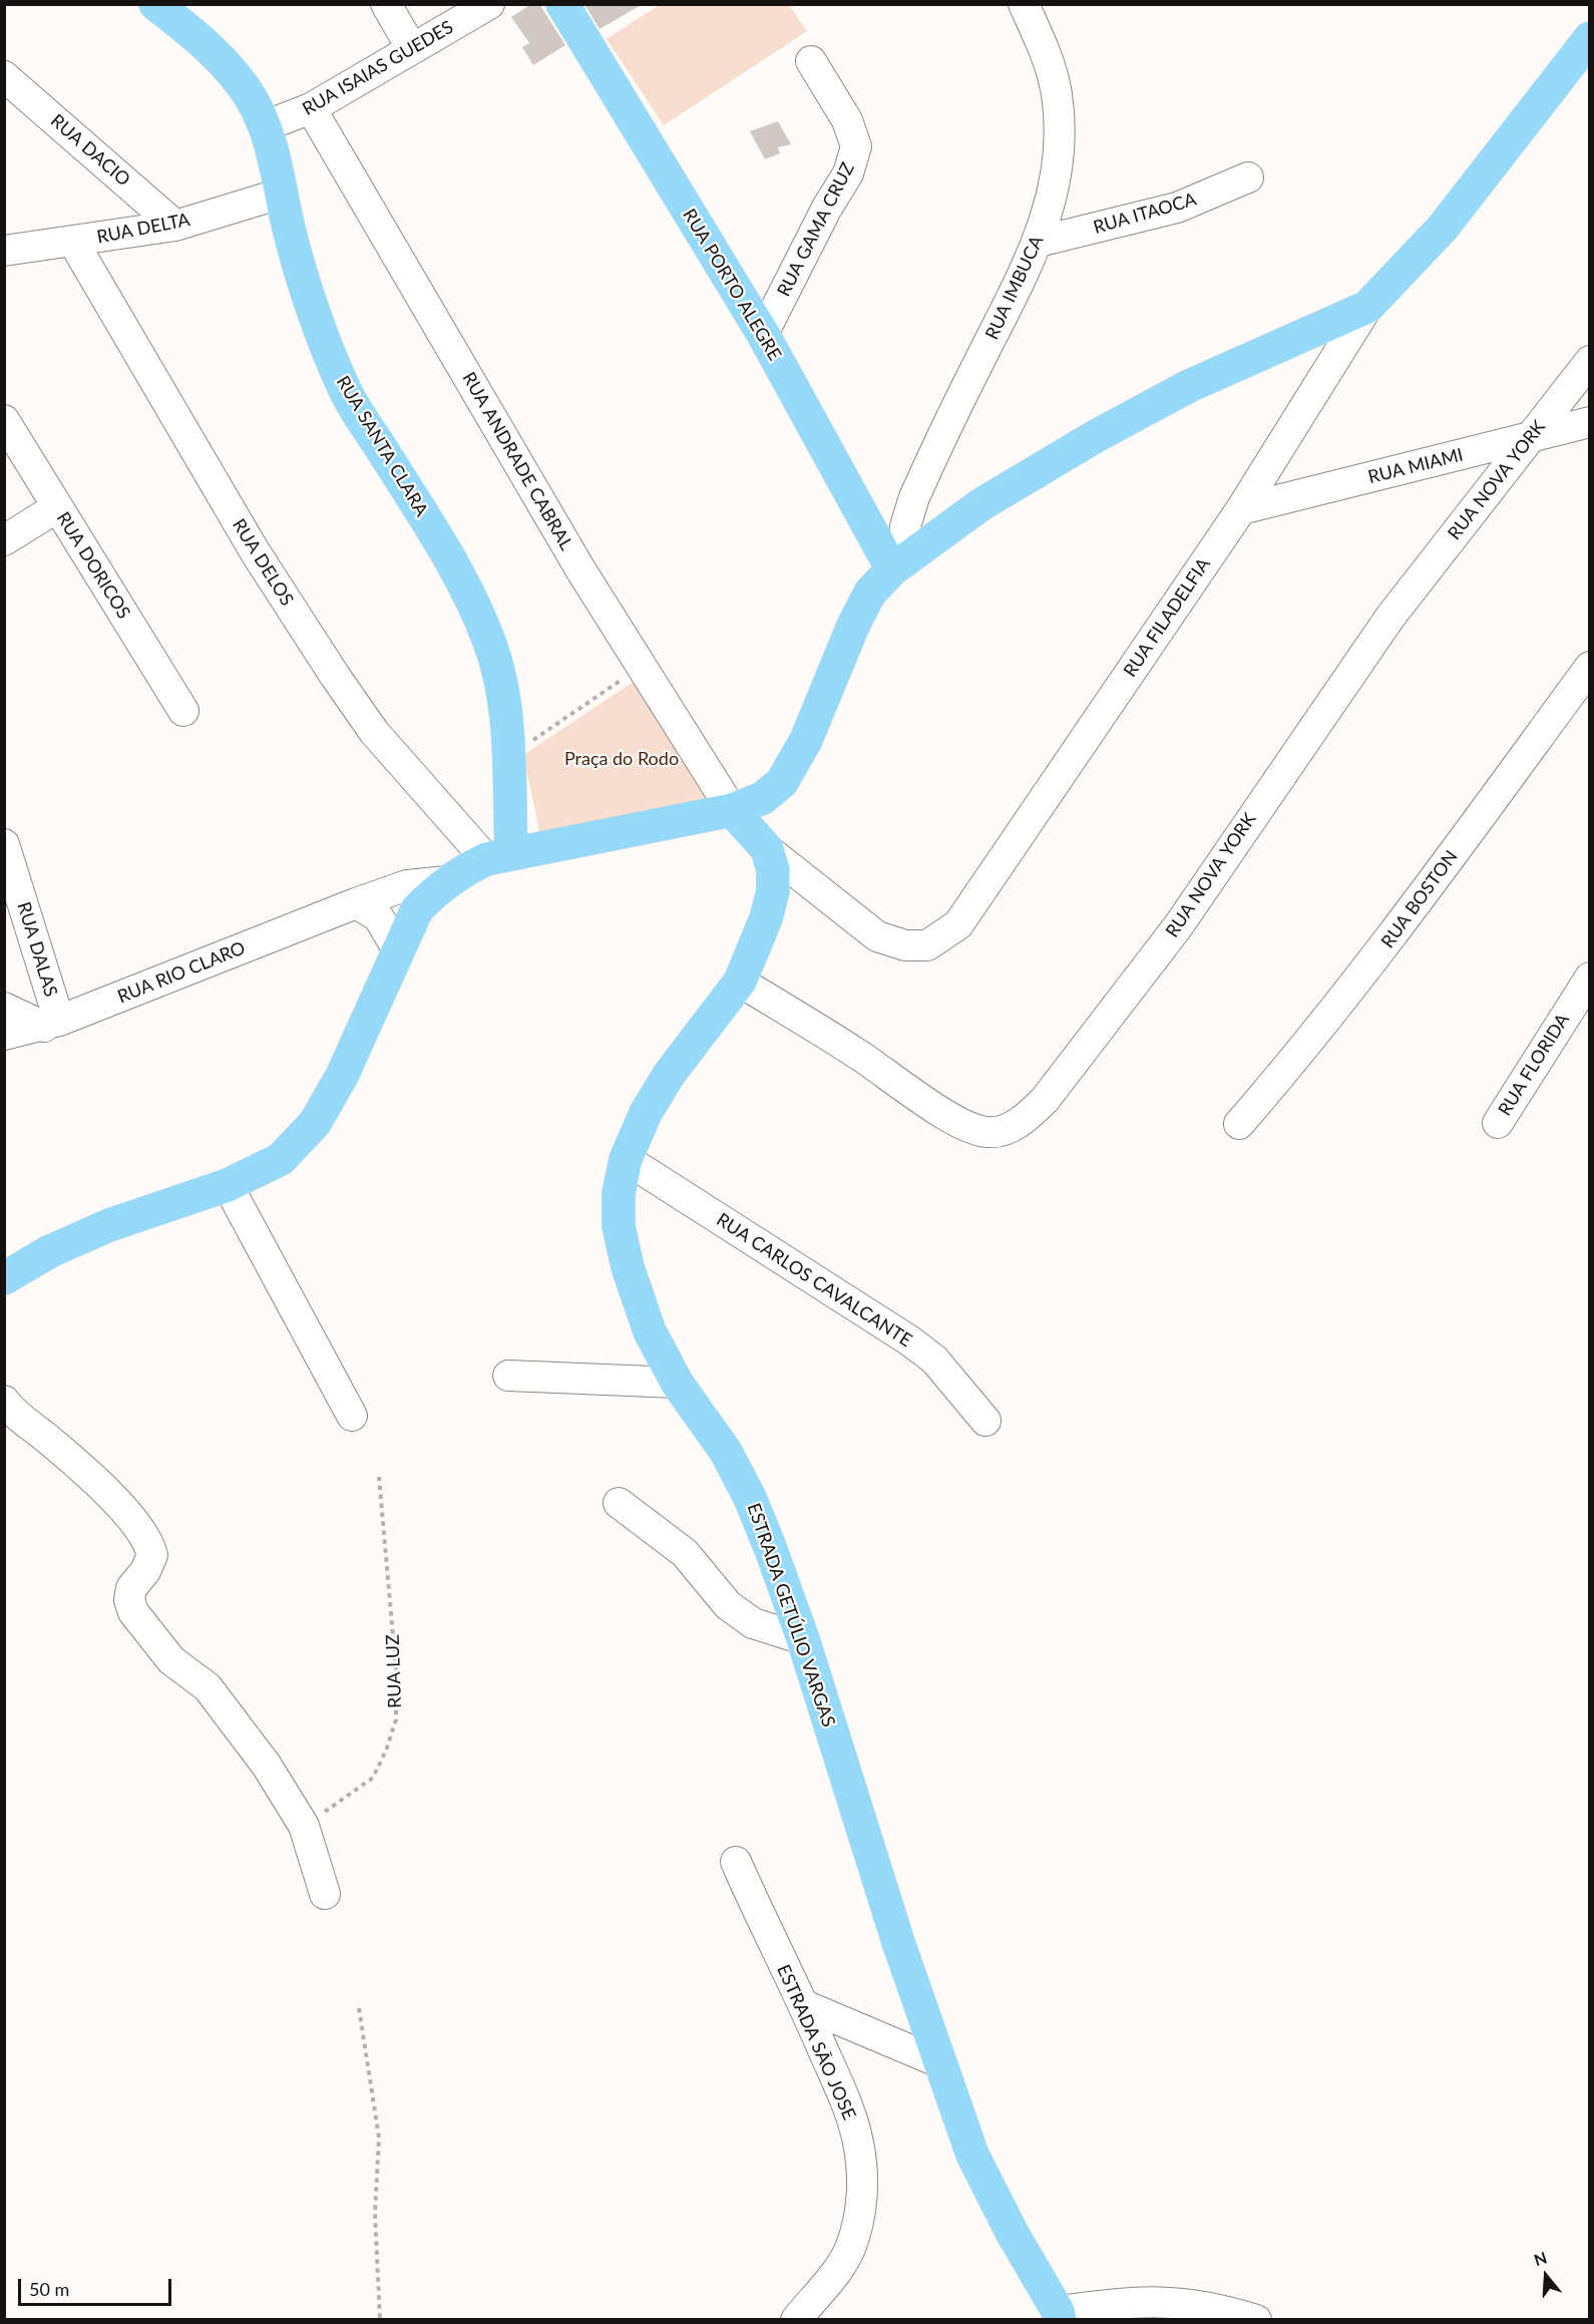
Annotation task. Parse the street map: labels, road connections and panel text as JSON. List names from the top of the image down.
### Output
{
  "streets": {
    "main road": ["RUA PORTO ALEGRE", "RUA SANTA CLARA", "ESTRADA GETÚLIO VARGAS"],
    "street": [
      "RUA ISAIAS GUEDES",
      "RUA DACIO",
      "RUA ITAOCA",
      "RUA DELTA",
      "RUA GAMA CRUZ",
      "RUA IMBUCA",
      "RUA ANDRADE CABRAL",
      "RUA MIAMI",
      "RUA NOVA YORK",
      "RUA DELOS",
      "RUA DORICOS",
      "RUA FILADELFIA",
      "RUA BOSTON",
      "RUA DALAS",
      "RUA RIO CLARO",
      "RUA FLORIDA",
      "RUA CARLOS CAVALCANTE",
      "ESTRADA SĀO JOSE"
    ],
    "path": ["RUA LUZ"]
  },
  "crossings": [
    ["RUA ISAIAS GUEDES", "RUA SANTA CLARA"],
    ["RUA ISAIAS GUEDES", "RUA ANDRADE CABRAL"],
    ["RUA DACIO", "RUA DELTA"],
    ["RUA ITAOCA", "RUA IMBUCA"],
    ["RUA DELTA", "RUA SANTA CLARA"],
    ["RUA DELTA", "RUA DELOS"],
    ["RUA GAMA CRUZ", "RUA PORTO ALEGRE"],
    ["RUA PORTO ALEGRE", "RUA IMBUCA"],
    ["RUA SANTA CLARA", "RUA DELOS"],
    ["RUA MIAMI", "RUA NOVA YORK"],
    ["RUA MIAMI", "RUA FILADELFIA"],
    ["RUA NOVA YORK", "ESTRADA GETÚLIO VARGAS"],
    ["RUA FILADELFIA", "ESTRADA GETÚLIO VARGAS"],
    ["RUA DALAS", "RUA RIO CLARO"],
    ["RUA CARLOS CAVALCANTE", "ESTRADA GETÚLIO VARGAS"]
  ],
  "parks": ["Praça do Rodo"],
  "scale_bar": "50 m",
  "north": "top"
}
